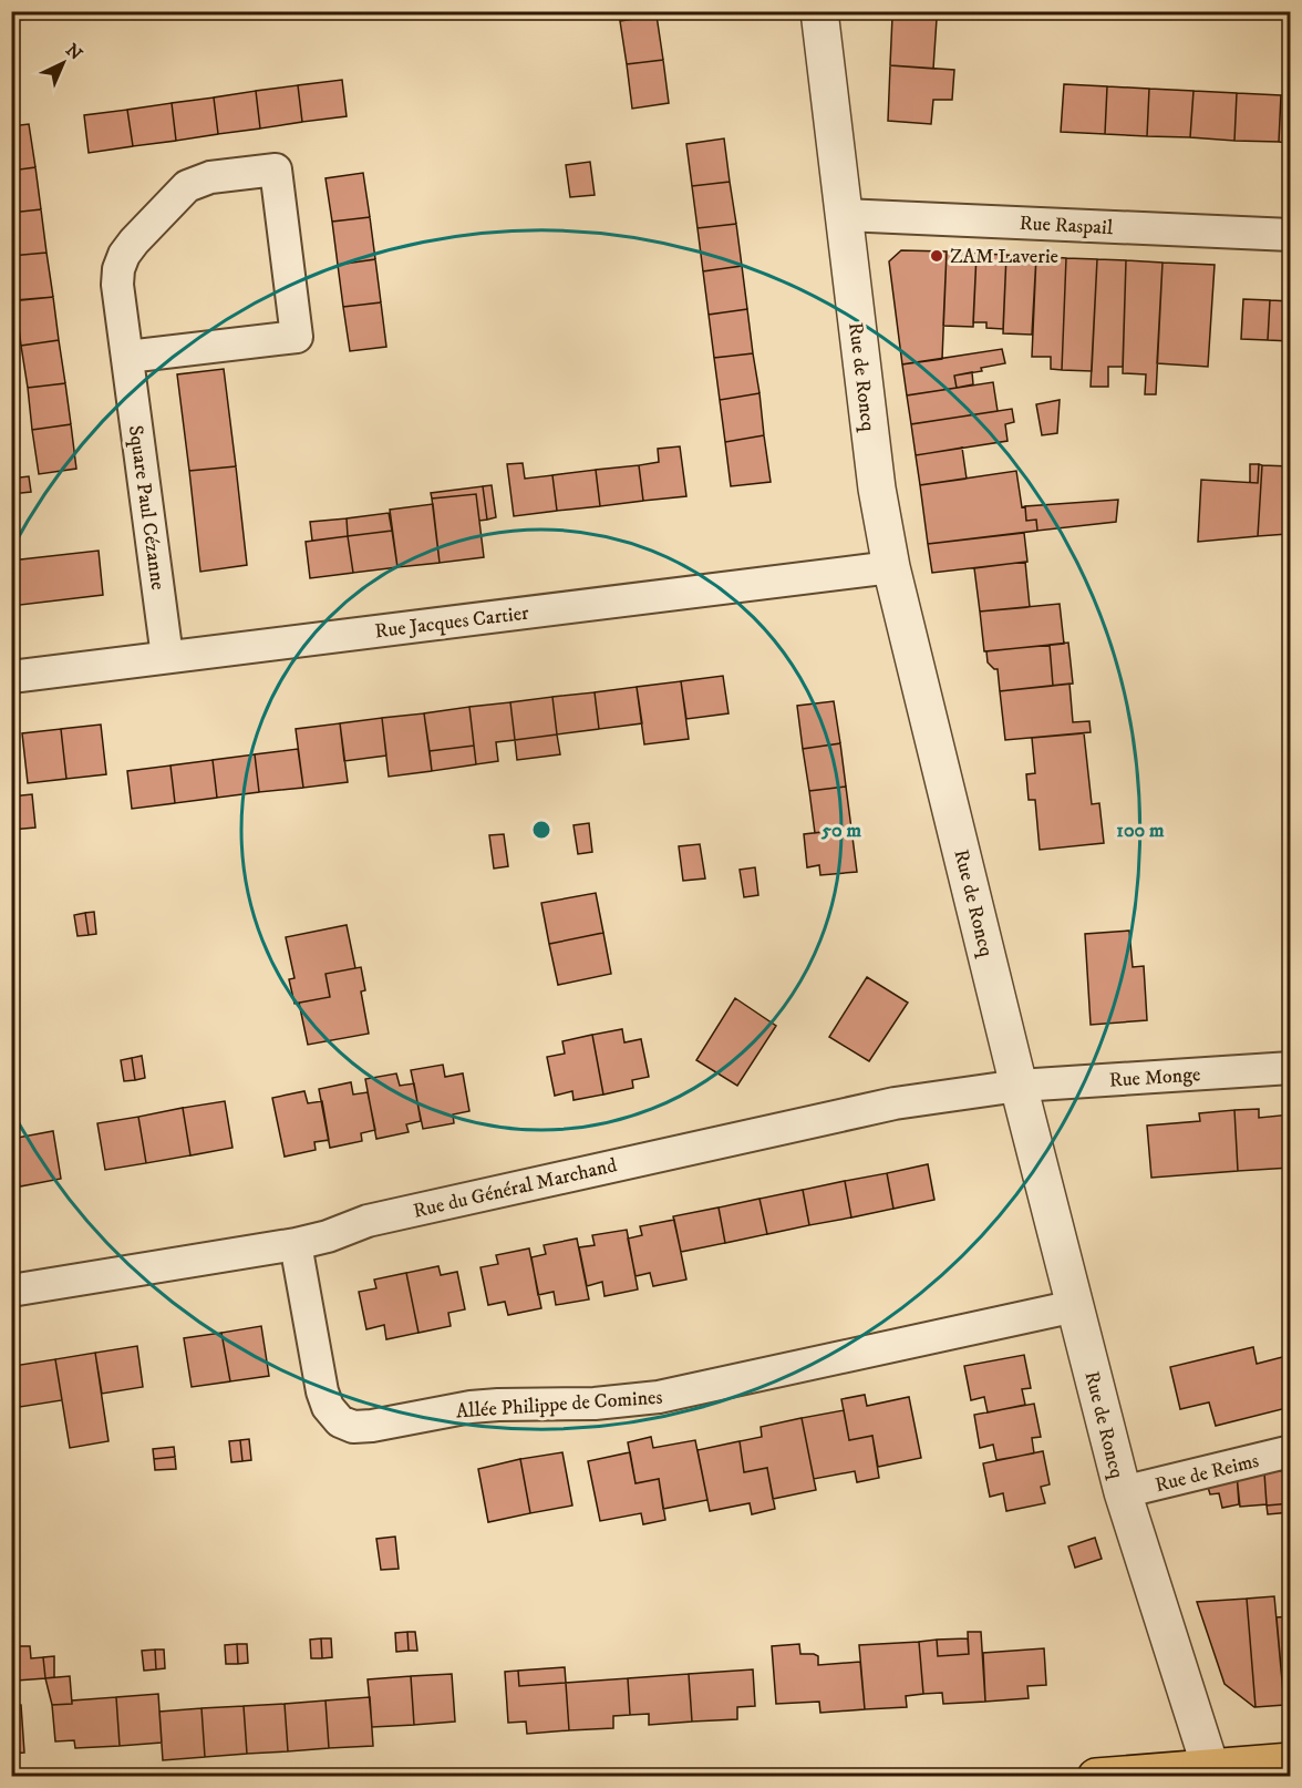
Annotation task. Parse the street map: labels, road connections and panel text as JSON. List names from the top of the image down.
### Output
{
  "streets": {
    "street": [
      "Rue Raspail",
      "Rue de Roncq",
      "Square Paul Cézanne",
      "Rue Jacques Cartier",
      "Rue Monge",
      "Rue du Général Marchand",
      "Allée Philippe de Comines",
      "Rue de Reims"
    ]
  },
  "crossings": [
    ["Rue Raspail", "Rue de Roncq"],
    ["Rue de Roncq", "Rue Jacques Cartier"],
    ["Rue de Roncq", "Rue Monge"],
    ["Rue de Roncq", "Rue du Général Marchand"],
    ["Rue de Roncq", "Allée Philippe de Comines"],
    ["Rue de Roncq", "Rue de Reims"],
    ["Square Paul Cézanne", "Rue Jacques Cartier"],
    ["Rue Monge", "Rue du Général Marchand"],
    ["Rue du Général Marchand", "Allée Philippe de Comines"]
  ],
  "places": ["ZAM Laverie"],
  "north": "top right",
  "rings": ["50 m", "100 m"]
}
